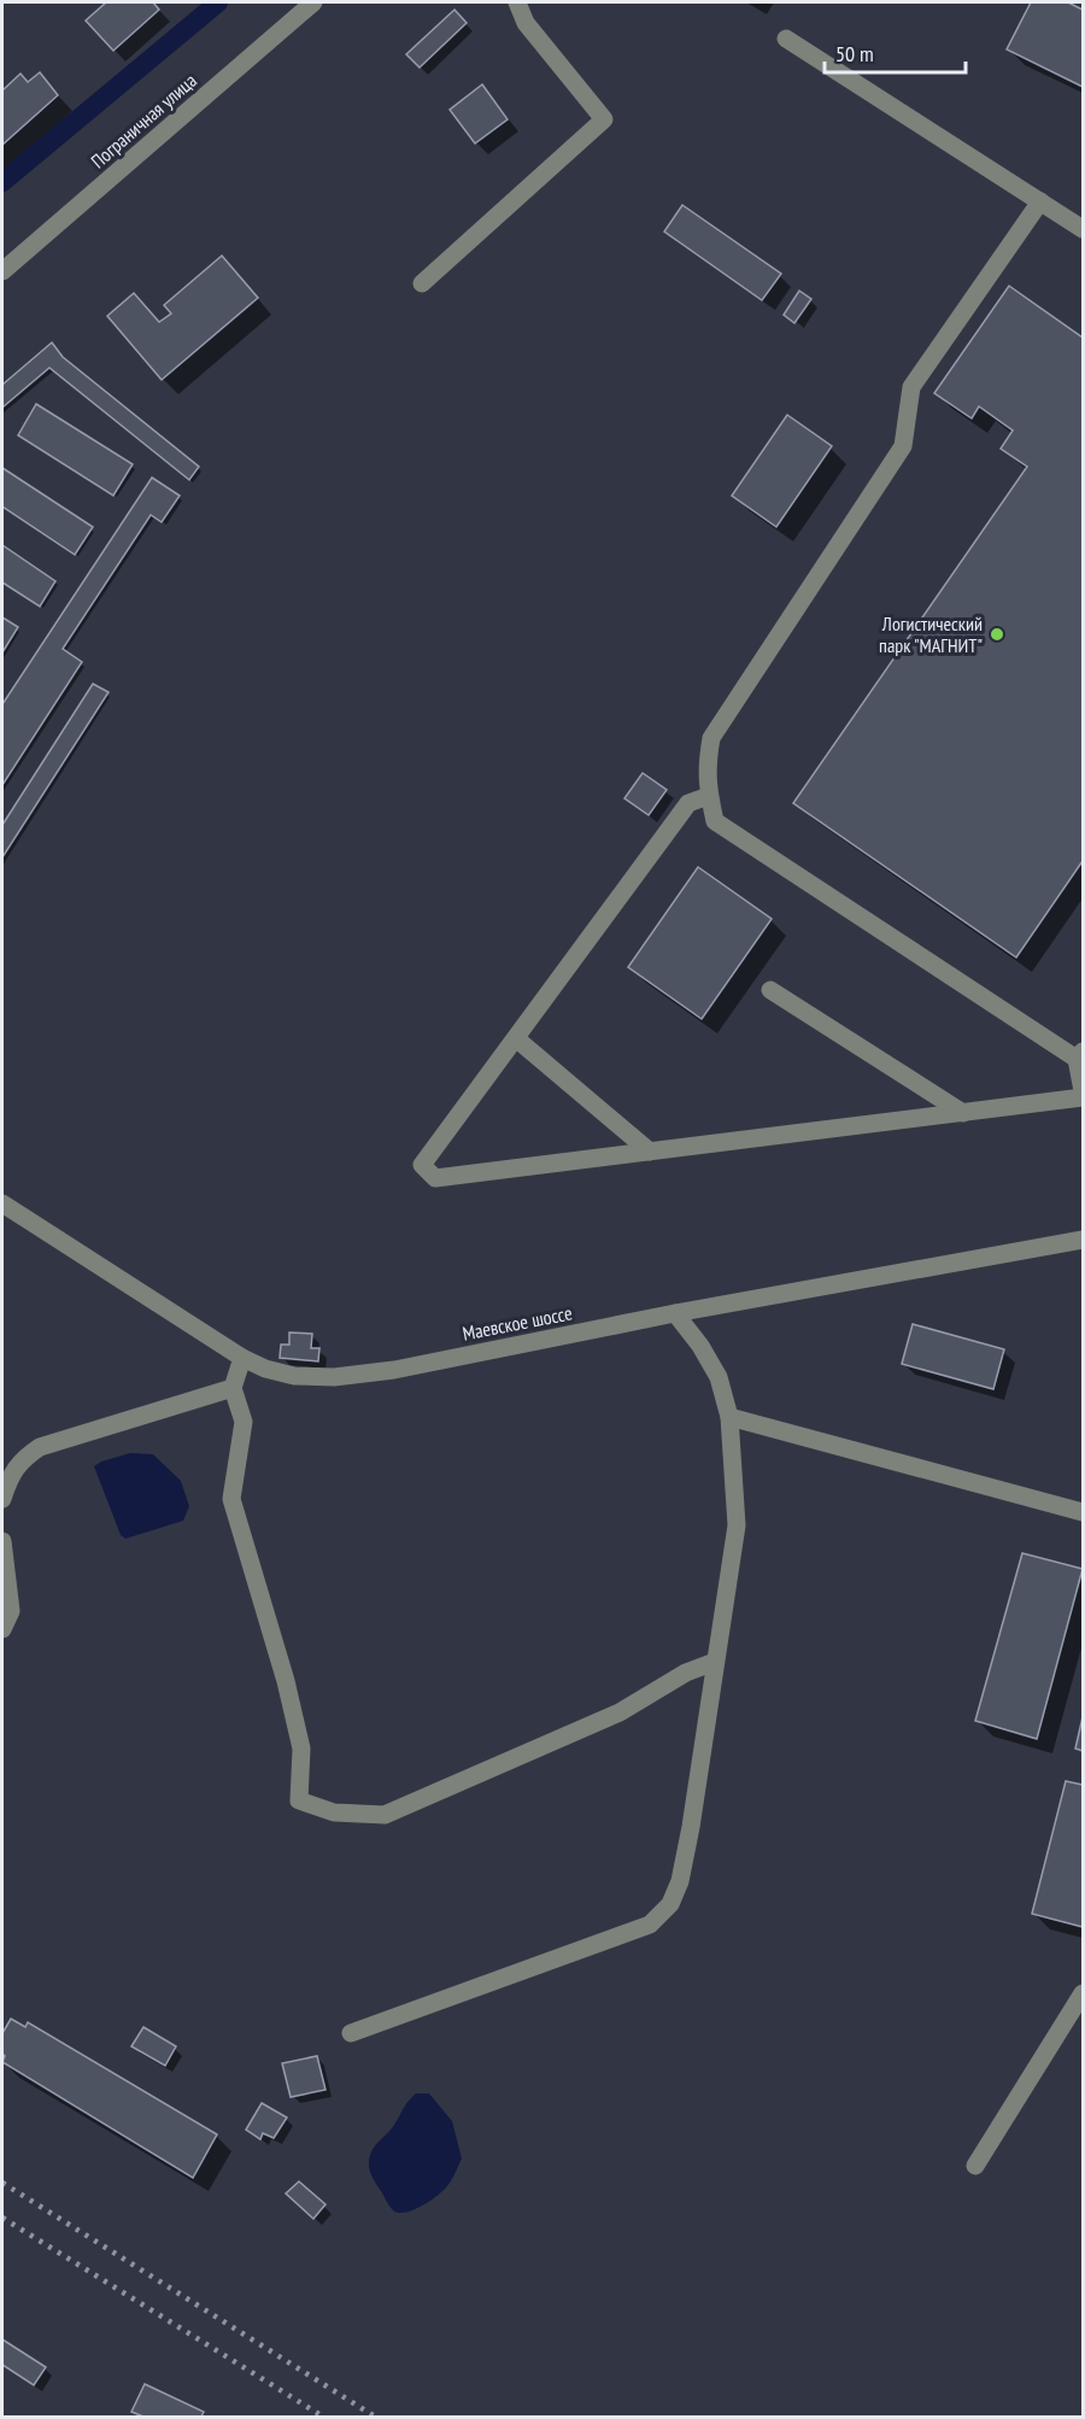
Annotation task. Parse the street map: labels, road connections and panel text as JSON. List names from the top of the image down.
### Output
{
  "streets": {
    "street": ["Пограничная улица", "Маевское шоссе"]
  },
  "places": ["Логистический парк \"МАГНИТ\""],
  "scale_bar": "50 m"
}
